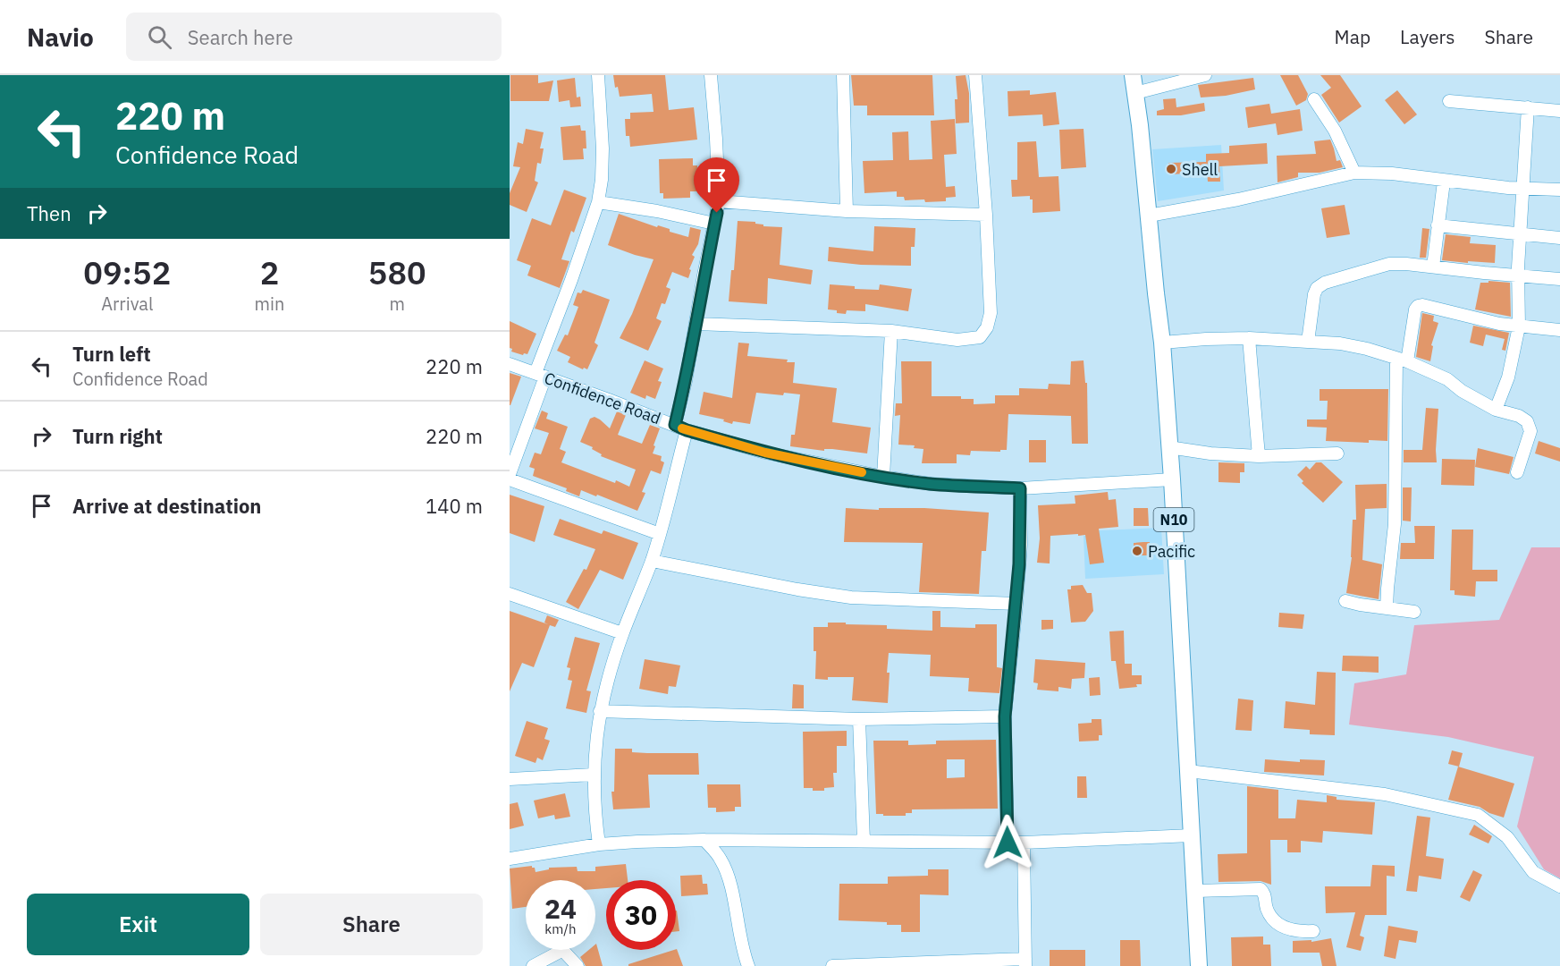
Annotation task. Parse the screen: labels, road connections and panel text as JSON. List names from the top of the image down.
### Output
{
  "streets": {
    "main road": ["N10"],
    "street": ["Confidence Road"]
  },
  "crossings": [
    ["Confidence Road", "N10"]
  ],
  "places": ["Shell", "Pacific"],
  "page": {
    "header": "Navio",
    "search": "Search here",
    "nav": ["Map", "Layers", "Share"],
    "turn": ["220 m", "Confidence Road"],
    "then": "Then",
    "eta": [
      "09:52",
      "Arrival",
      "2",
      "min",
      "580",
      "m"
    ],
    "list": [
      {
        "name": "Turn left",
        "note": "Confidence Road",
        "value": "220 m"
      },
      {
        "name": "Turn right",
        "value": "220 m"
      },
      {
        "name": "Arrive at destination",
        "value": "140 m"
      }
    ],
    "speed": "24 km/h",
    "limit": "30",
    "buttons": ["Exit", "Share"]
  }
}
